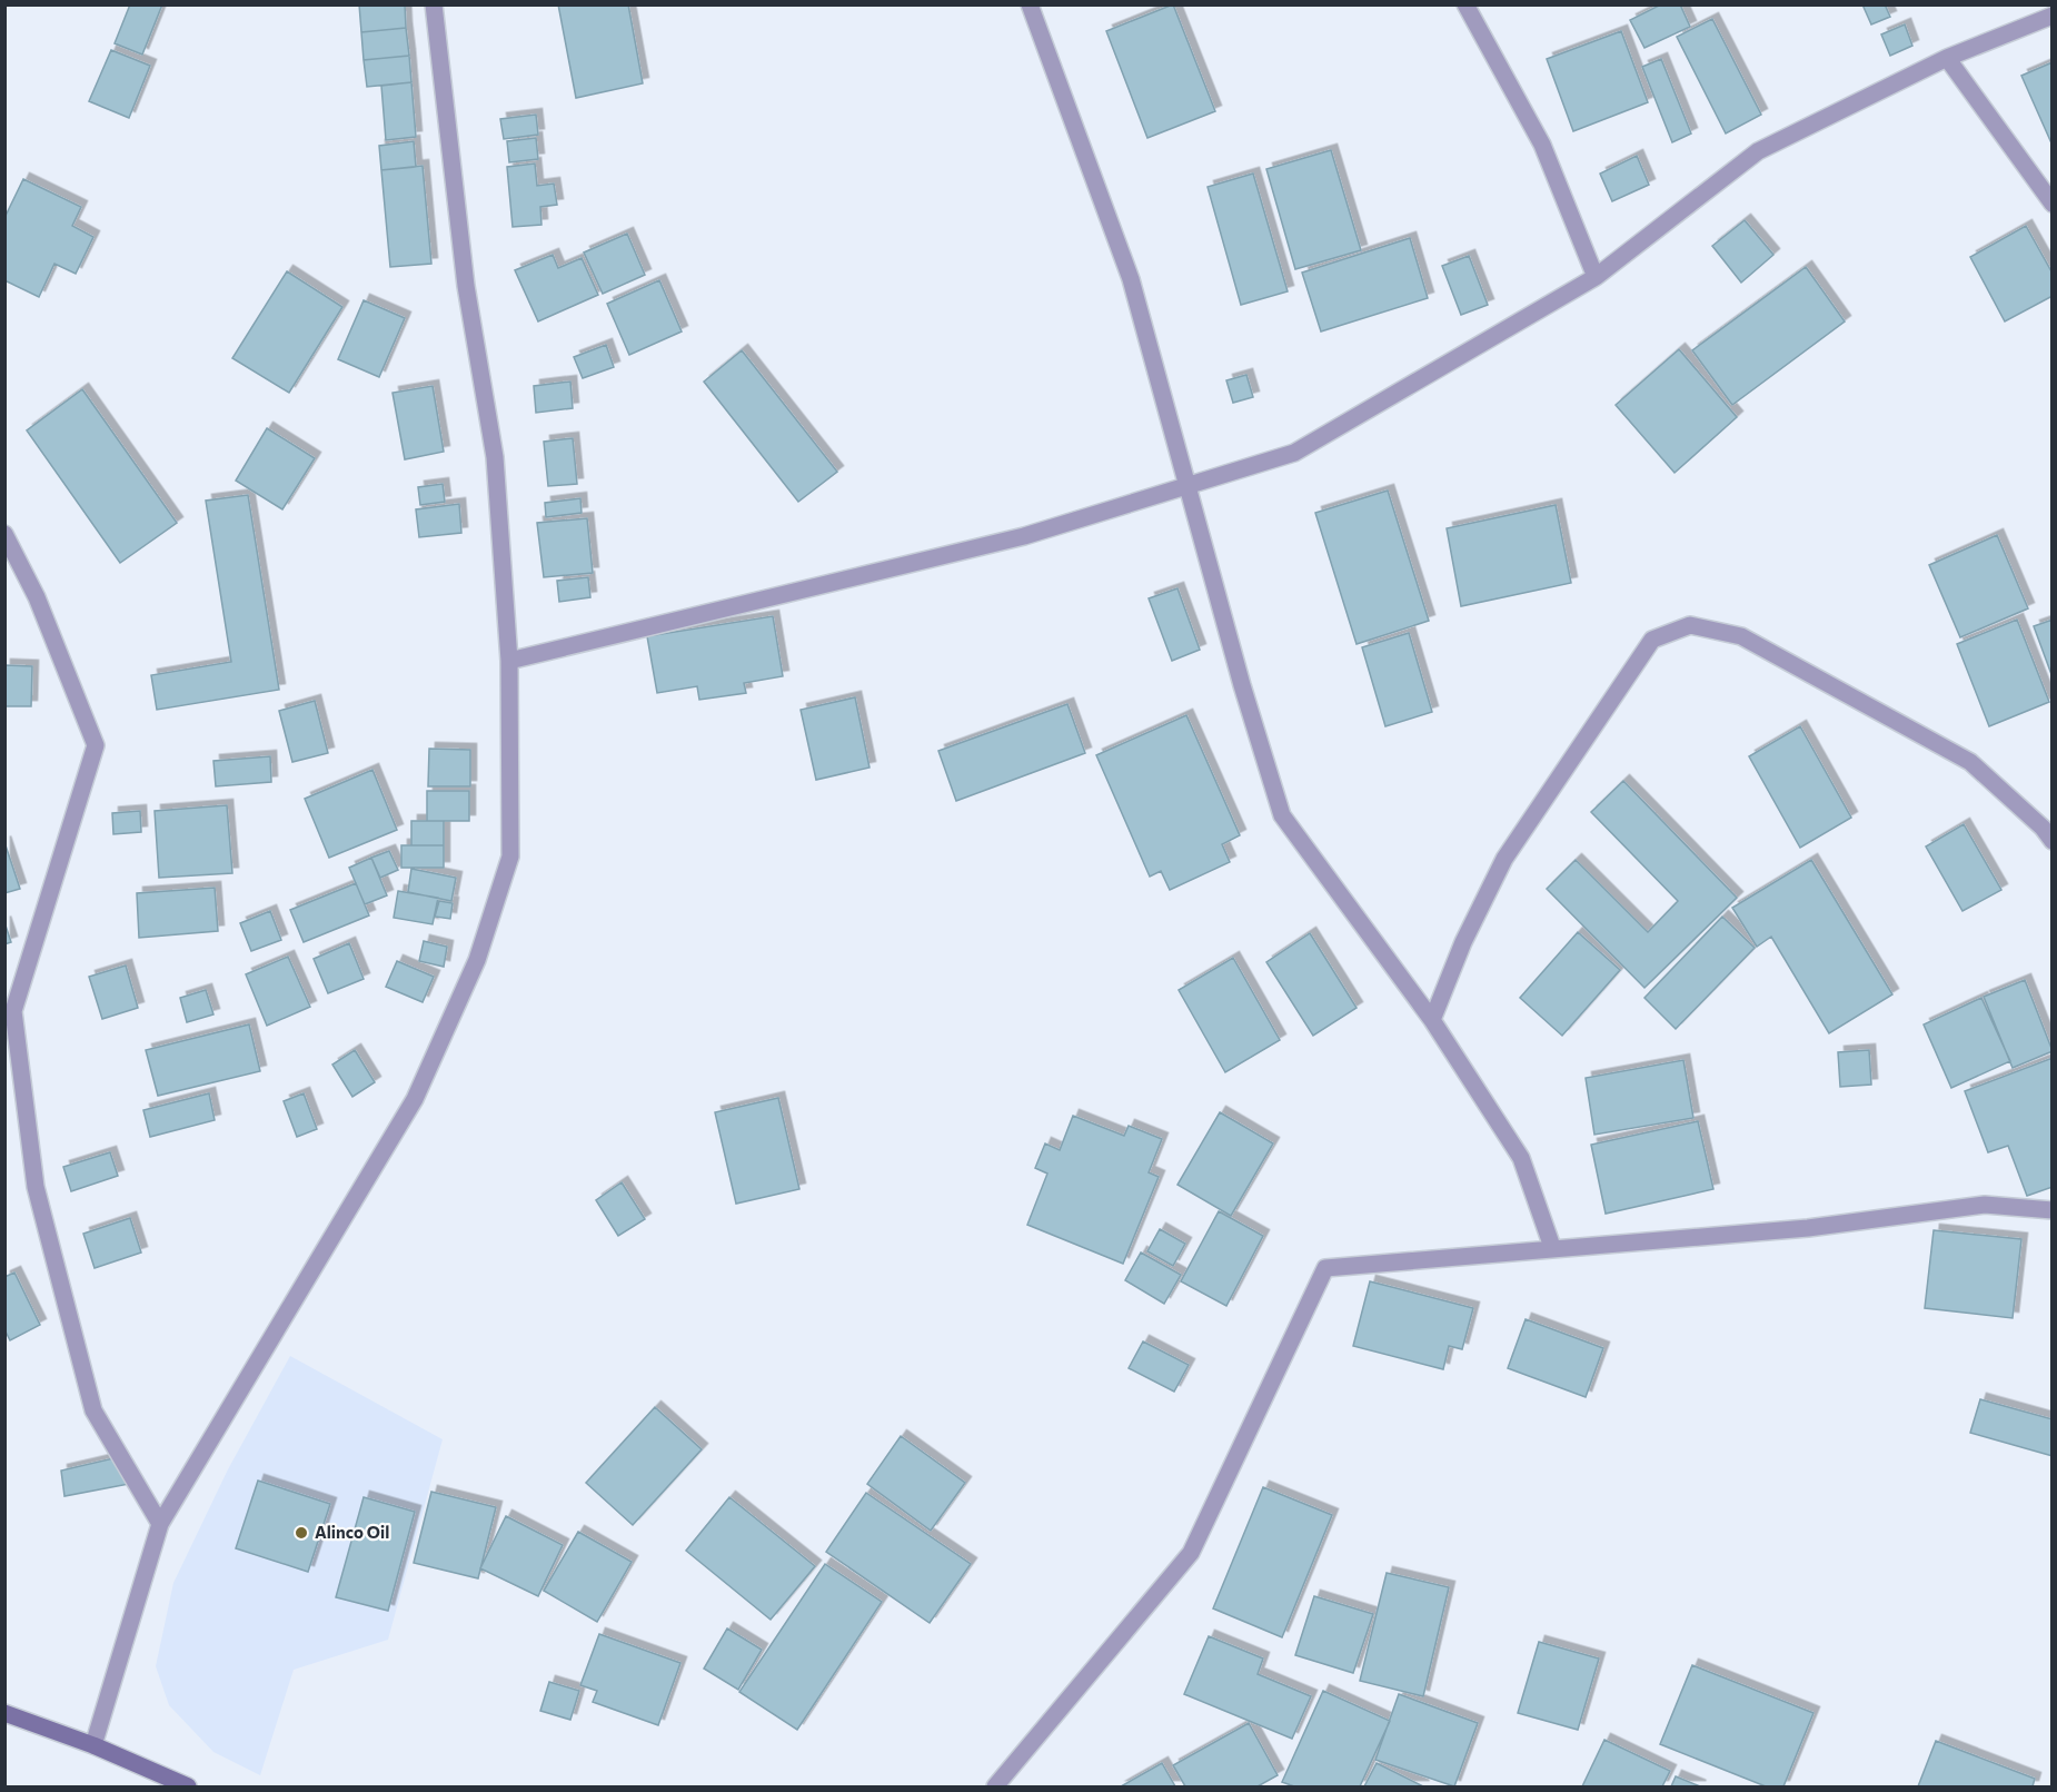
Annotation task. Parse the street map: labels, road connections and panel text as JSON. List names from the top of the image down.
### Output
{
  "places": ["Alinco Oil"]
}
